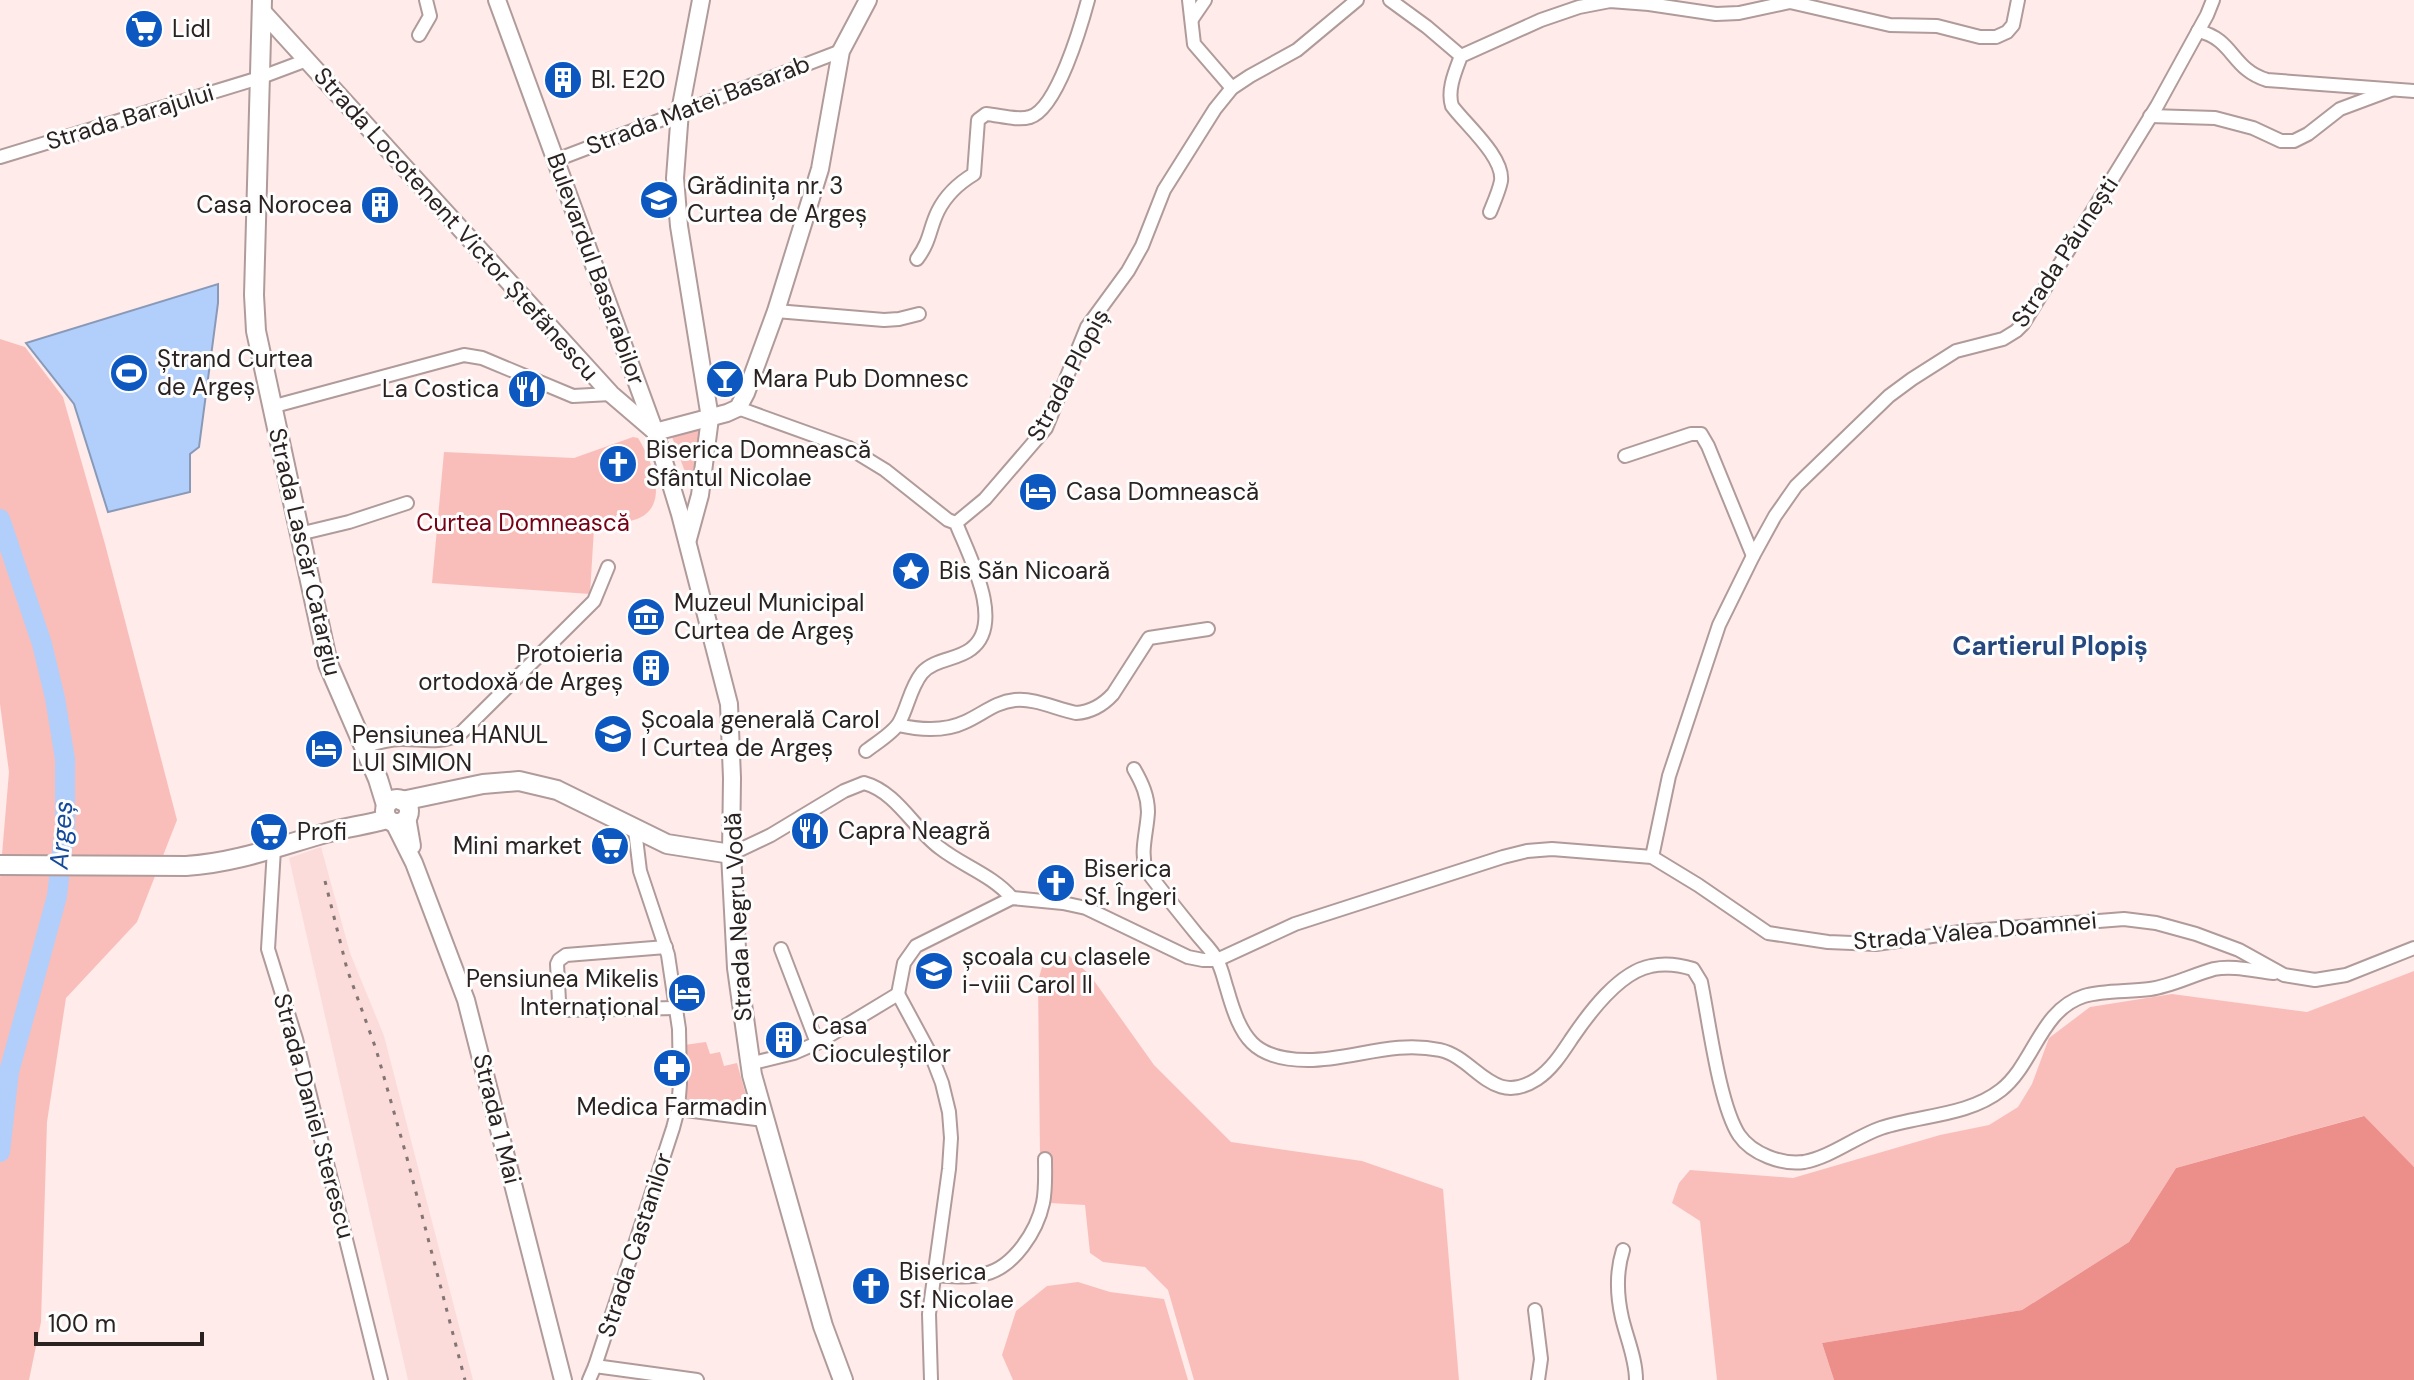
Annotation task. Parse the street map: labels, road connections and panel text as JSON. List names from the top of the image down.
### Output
{
  "streets": {
    "main road": [
      "Strada Locotenent Victor Ștefănescu",
      "Bulevardul Basarabilor",
      "Strada Lascăr Catargiu",
      "Strada Negru Vodă",
      "Strada 1 Mai"
    ],
    "street": [
      "Strada Matei Basarab",
      "Strada Barajului",
      "Strada Păunești",
      "Strada Plopiș",
      "Strada Valea Doamnei",
      "Strada Daniel Sterescu",
      "Strada Castanilor"
    ]
  },
  "crossings": [
    ["Strada Matei Basarab", "Bulevardul Basarabilor"],
    ["Strada Barajului", "Strada Locotenent Victor Ștefănescu"],
    ["Strada Barajului", "Strada Lascăr Catargiu"],
    ["Strada Locotenent Victor Ștefănescu", "Bulevardul Basarabilor"],
    ["Strada Locotenent Victor Ștefănescu", "Strada Lascăr Catargiu"],
    ["Strada Păunești", "Strada Valea Doamnei"],
    ["Bulevardul Basarabilor", "Strada Negru Vodă"],
    ["Strada Lascăr Catargiu", "Strada 1 Mai"]
  ],
  "districts": ["Cartierul Plopiș"],
  "water": ["Argeș"],
  "parks": ["Curtea Domnească"],
  "places": {
    "supermarket": ["Lidl", "Profi", "Mini market"],
    "building": [
      "Bl. E20",
      "Casa Norocea",
      "Protoieria ortodoxă de Argeș",
      "Casa Cioculeștilor"
    ],
    "school or university": ["Grădinița nr. 3 Curtea de Argeș", "Școala generală Carol I Curtea de Argeș", "școala cu clasele i-viii Carol II"],
    "sports": ["Ștrand Curtea de Argeș"],
    "bar": ["Mara Pub Domnesc"],
    "restaurant": ["La Costica", "Capra Neagră"],
    "church": ["Biserica Domnească Sfântul Nicolae", "Biserica Sf. Îngeri", "Biserica Sf. Nicolae"],
    "hotel": ["Casa Domnească", "Pensiunea HANUL LUI SIMION", "Pensiunea Mikelis Internațional"],
    "place": ["Bis Săn Nicoară"],
    "museum": ["Muzeul Municipal Curtea de Argeș"],
    "pharmacy": ["Medica Farmadin"]
  },
  "scale_bar": "100 m"
}
